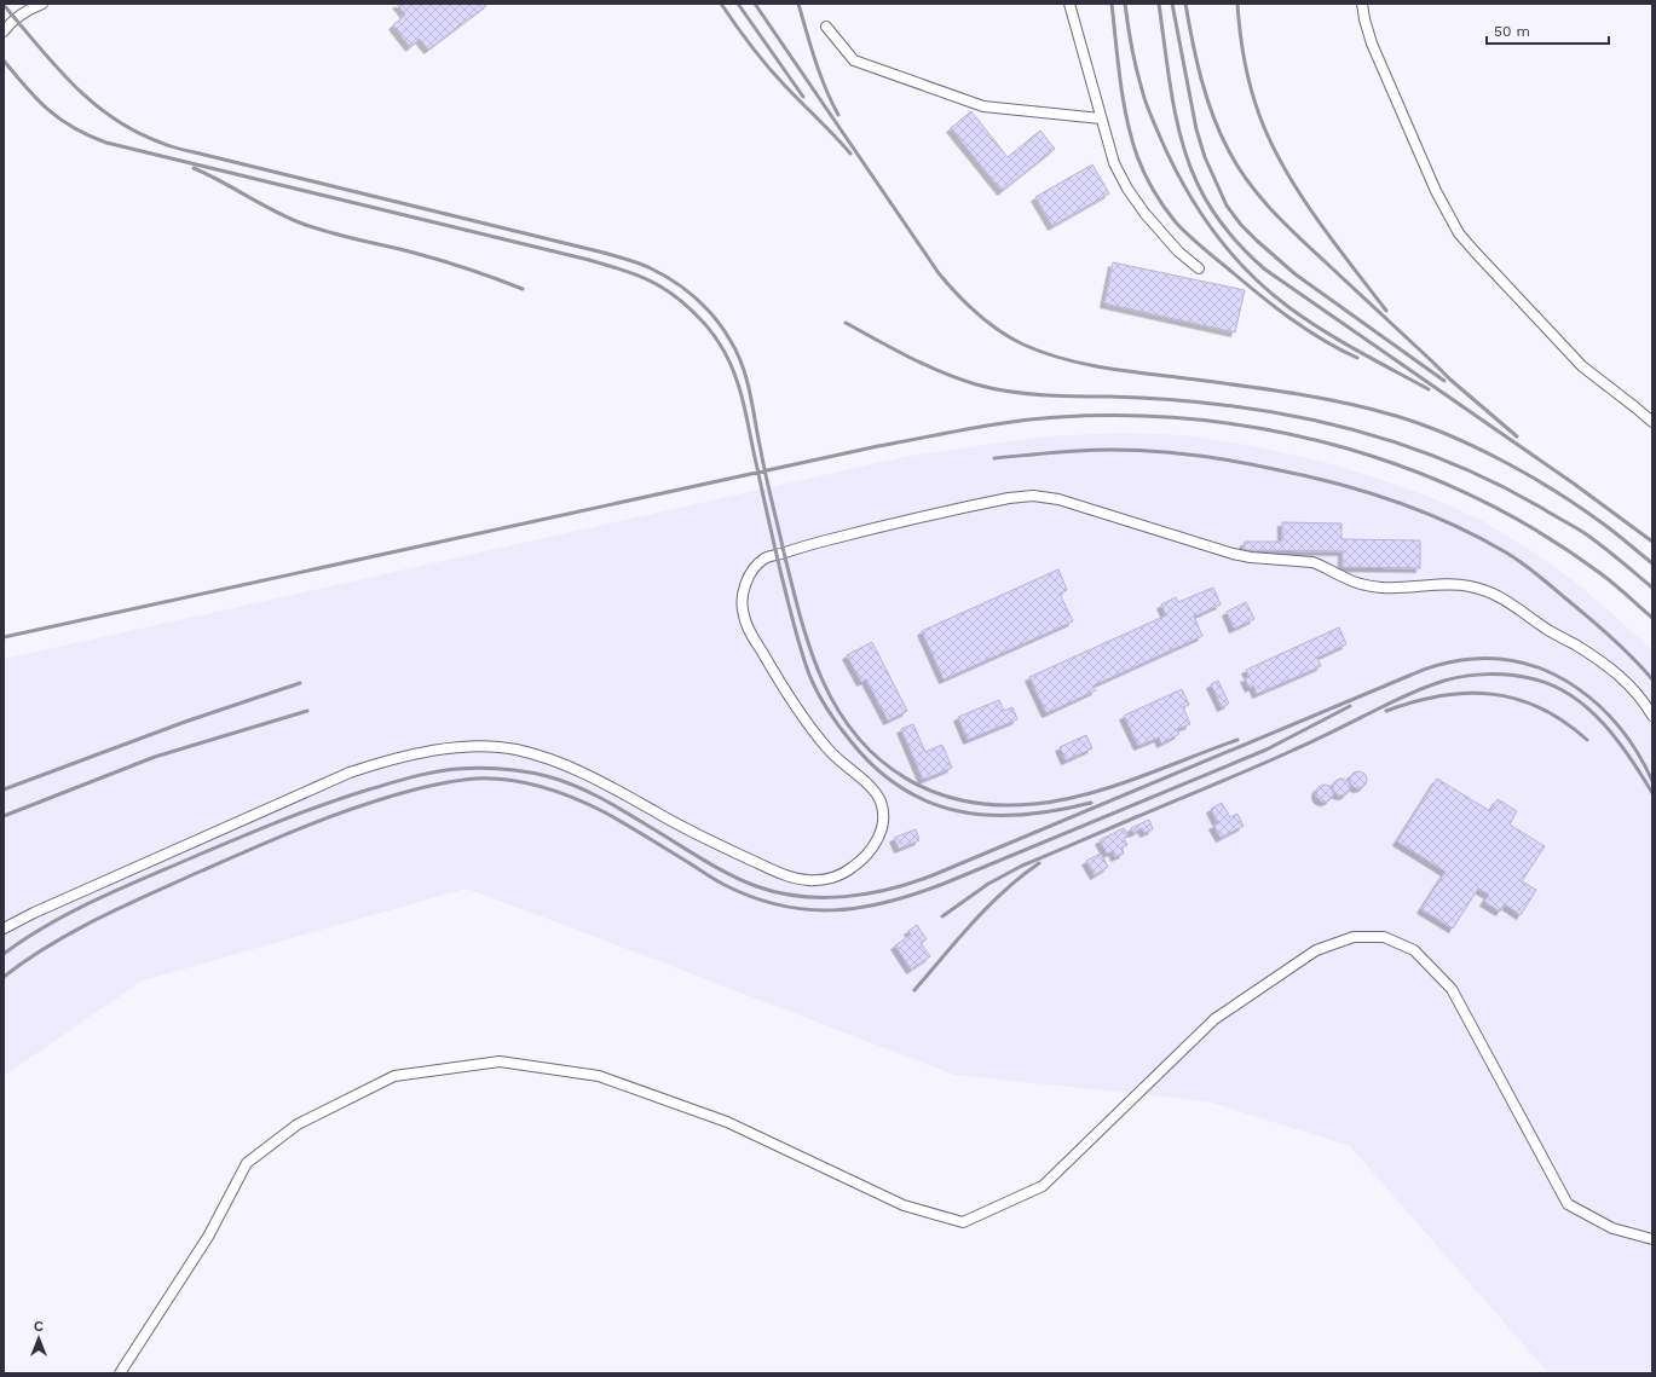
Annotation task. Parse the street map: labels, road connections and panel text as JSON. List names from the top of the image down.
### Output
{
  "scale_bar": "50 m",
  "north": "top"
}
